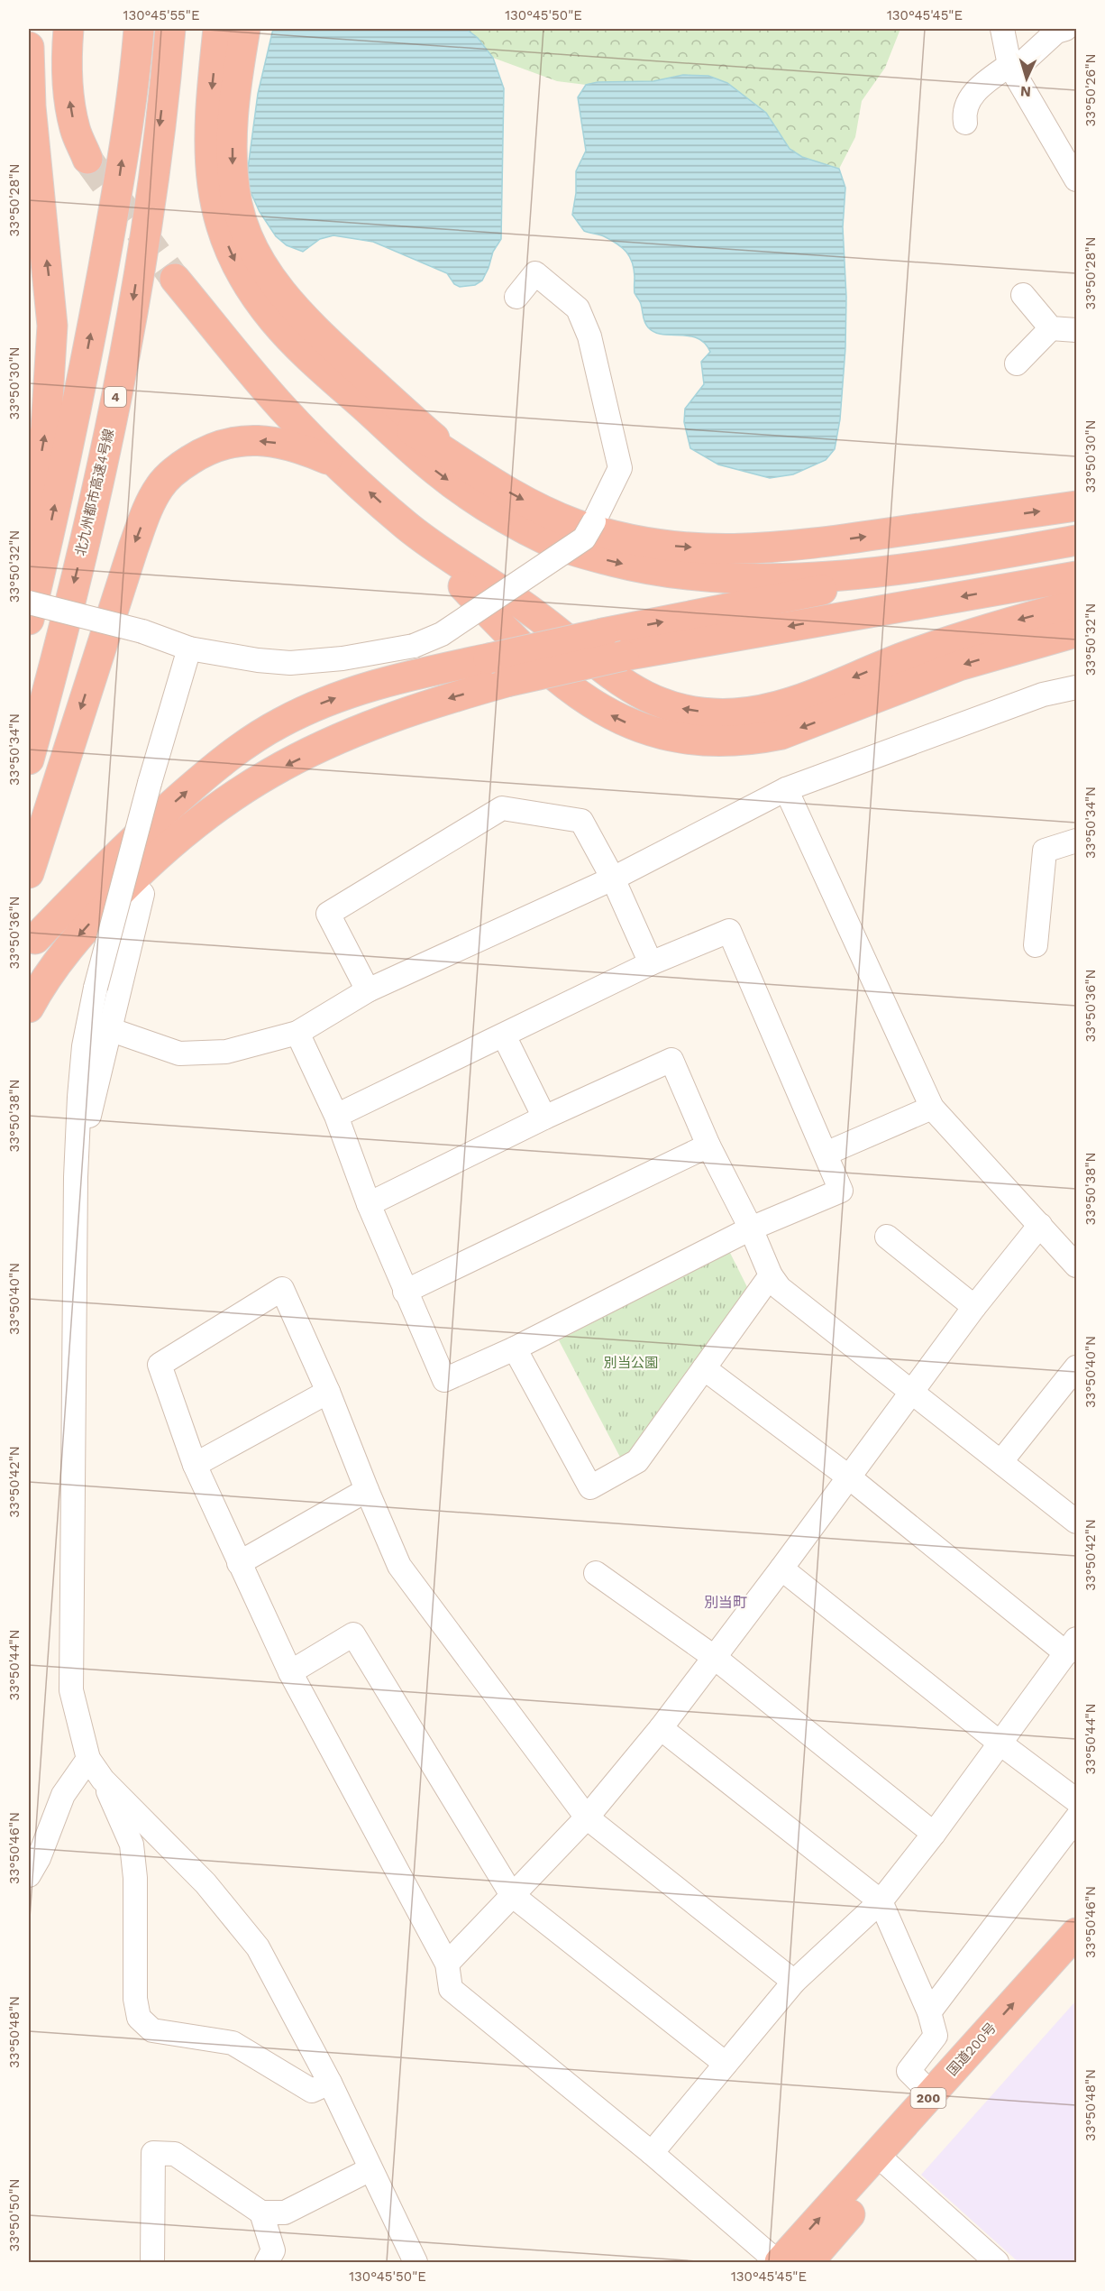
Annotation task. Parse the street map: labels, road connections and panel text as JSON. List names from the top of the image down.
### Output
{
  "streets": {
    "highway": [
      "4",
      "北九州都市高速4号線",
      "国道200号",
      "200"
    ]
  },
  "districts": ["別当町"],
  "parks": ["別当公園"],
  "north": "bottom",
  "coordinates": [
    "130°45'55\"E",
    "130°45'50\"E",
    "130°45'45\"E",
    "33°50'26\"N",
    "33°50'28\"N",
    "33°50'30\"N",
    "33°50'32\"N",
    "33°50'34\"N",
    "33°50'36\"N",
    "33°50'38\"N",
    "33°50'40\"N",
    "33°50'42\"N",
    "33°50'44\"N",
    "33°50'46\"N",
    "33°50'48\"N",
    "33°50'50\"N"
  ]
}
